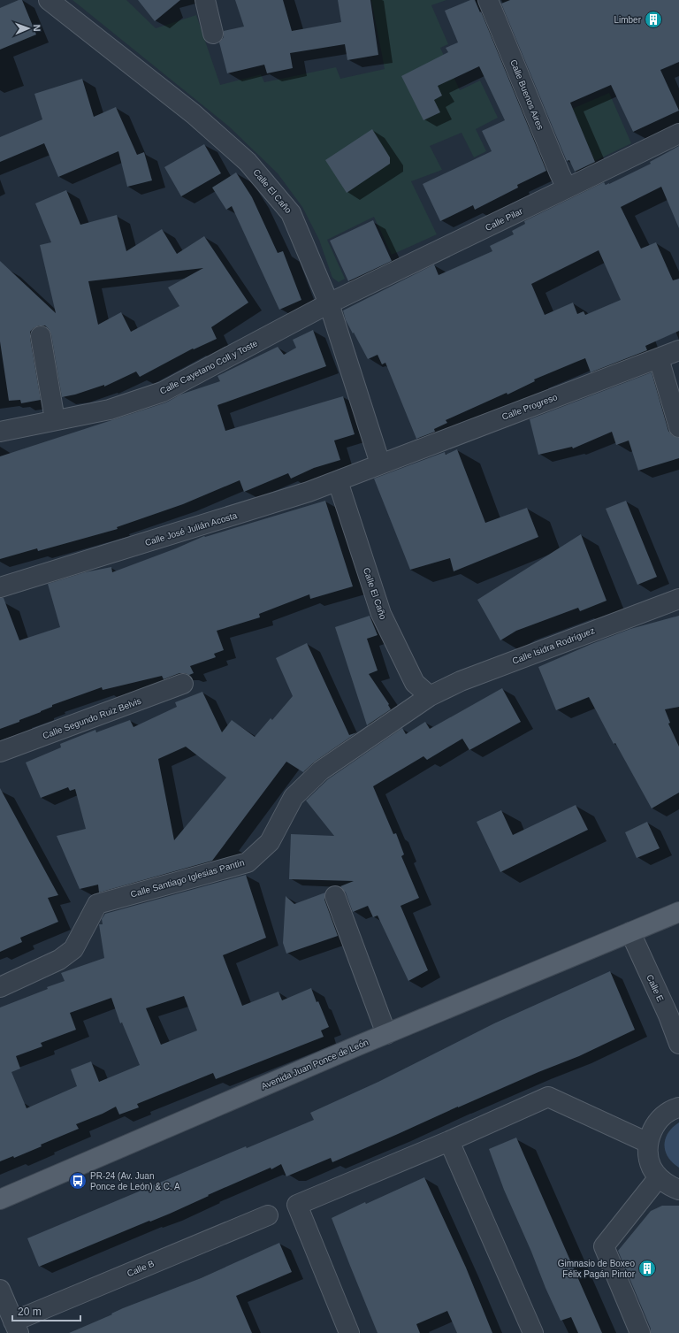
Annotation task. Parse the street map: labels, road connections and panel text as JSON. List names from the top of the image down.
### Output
{
  "streets": {
    "main road": ["Avenida Juan Ponce de León"],
    "street": [
      "Calle Buenos Aires",
      "Calle El Caño",
      "Calle Pilar",
      "Calle Cayetano Coll y Toste",
      "Calle Progreso",
      "Calle José Julián Acosta",
      "Calle Isidra Rodríguez",
      "Calle Segundo Ruiz Belvis",
      "Calle Santiago Iglesias Pantín",
      "Calle E",
      "Calle B"
    ]
  },
  "crossings": [
    ["Calle Buenos Aires", "Calle Pilar"],
    ["Calle El Caño", "Calle Pilar"],
    ["Calle El Caño", "Calle Cayetano Coll y Toste"],
    ["Calle El Caño", "Calle Progreso"],
    ["Calle El Caño", "Calle José Julián Acosta"],
    ["Calle El Caño", "Calle Isidra Rodríguez"],
    ["Calle El Caño", "Calle Santiago Iglesias Pantín"],
    ["Calle Pilar", "Calle Cayetano Coll y Toste"],
    ["Calle Progreso", "Calle José Julián Acosta"],
    ["Calle Isidra Rodríguez", "Calle Santiago Iglesias Pantín"],
    ["Calle E", "Avenida Juan Ponce de León"]
  ],
  "places": {
    "building": ["Limber", "Gimnasio de Boxeo Félix Pagán Pintor"],
    "bus stop": ["PR-24 (Av. Juan Ponce de León) & C. A"]
  },
  "scale_bar": "20 m",
  "north": "right"
}
